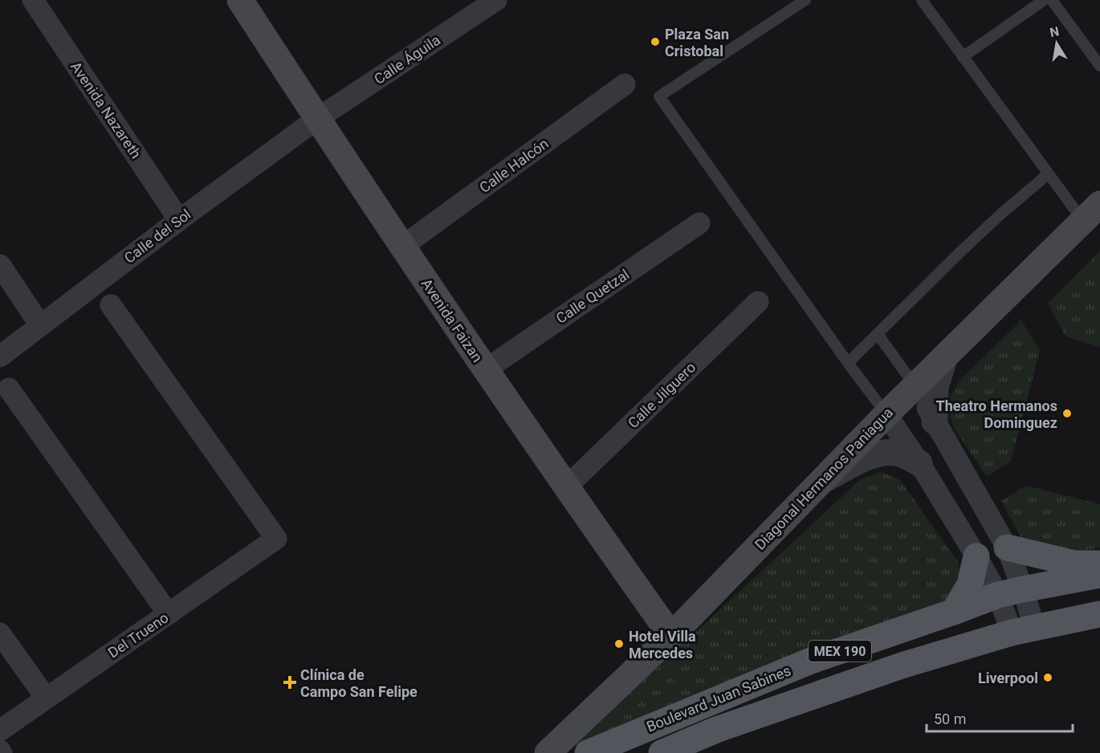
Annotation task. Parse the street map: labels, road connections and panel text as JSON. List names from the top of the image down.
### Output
{
  "streets": {
    "main road": [
      "Avenida Faizan",
      "Diagonal Hermanos Paniagua",
      "MEX 190",
      "Boulevard Juan Sabines"
    ],
    "street": [
      "Calle Águila",
      "Avenida Nazareth",
      "Calle Halcón",
      "Calle del Sol",
      "Calle Quetzal",
      "Calle Jilguero",
      "Del Trueno"
    ]
  },
  "crossings": [
    ["Calle Águila", "Calle del Sol"],
    ["Calle Águila", "Avenida Faizan"],
    ["Avenida Nazareth", "Calle del Sol"],
    ["Calle Halcón", "Avenida Faizan"],
    ["Calle del Sol", "Avenida Faizan"],
    ["Calle Quetzal", "Avenida Faizan"],
    ["Avenida Faizan", "Calle Jilguero"],
    ["Avenida Faizan", "Diagonal Hermanos Paniagua"]
  ],
  "places": {
    "other": [
      "Plaza San Cristobal",
      "Theatro Hermanos Dominguez",
      "Hotel Villa Mercedes",
      "Liverpool"
    ],
    "health": ["Clínica de Campo San Felipe"]
  },
  "scale_bar": "50 m",
  "north": "top"
}
